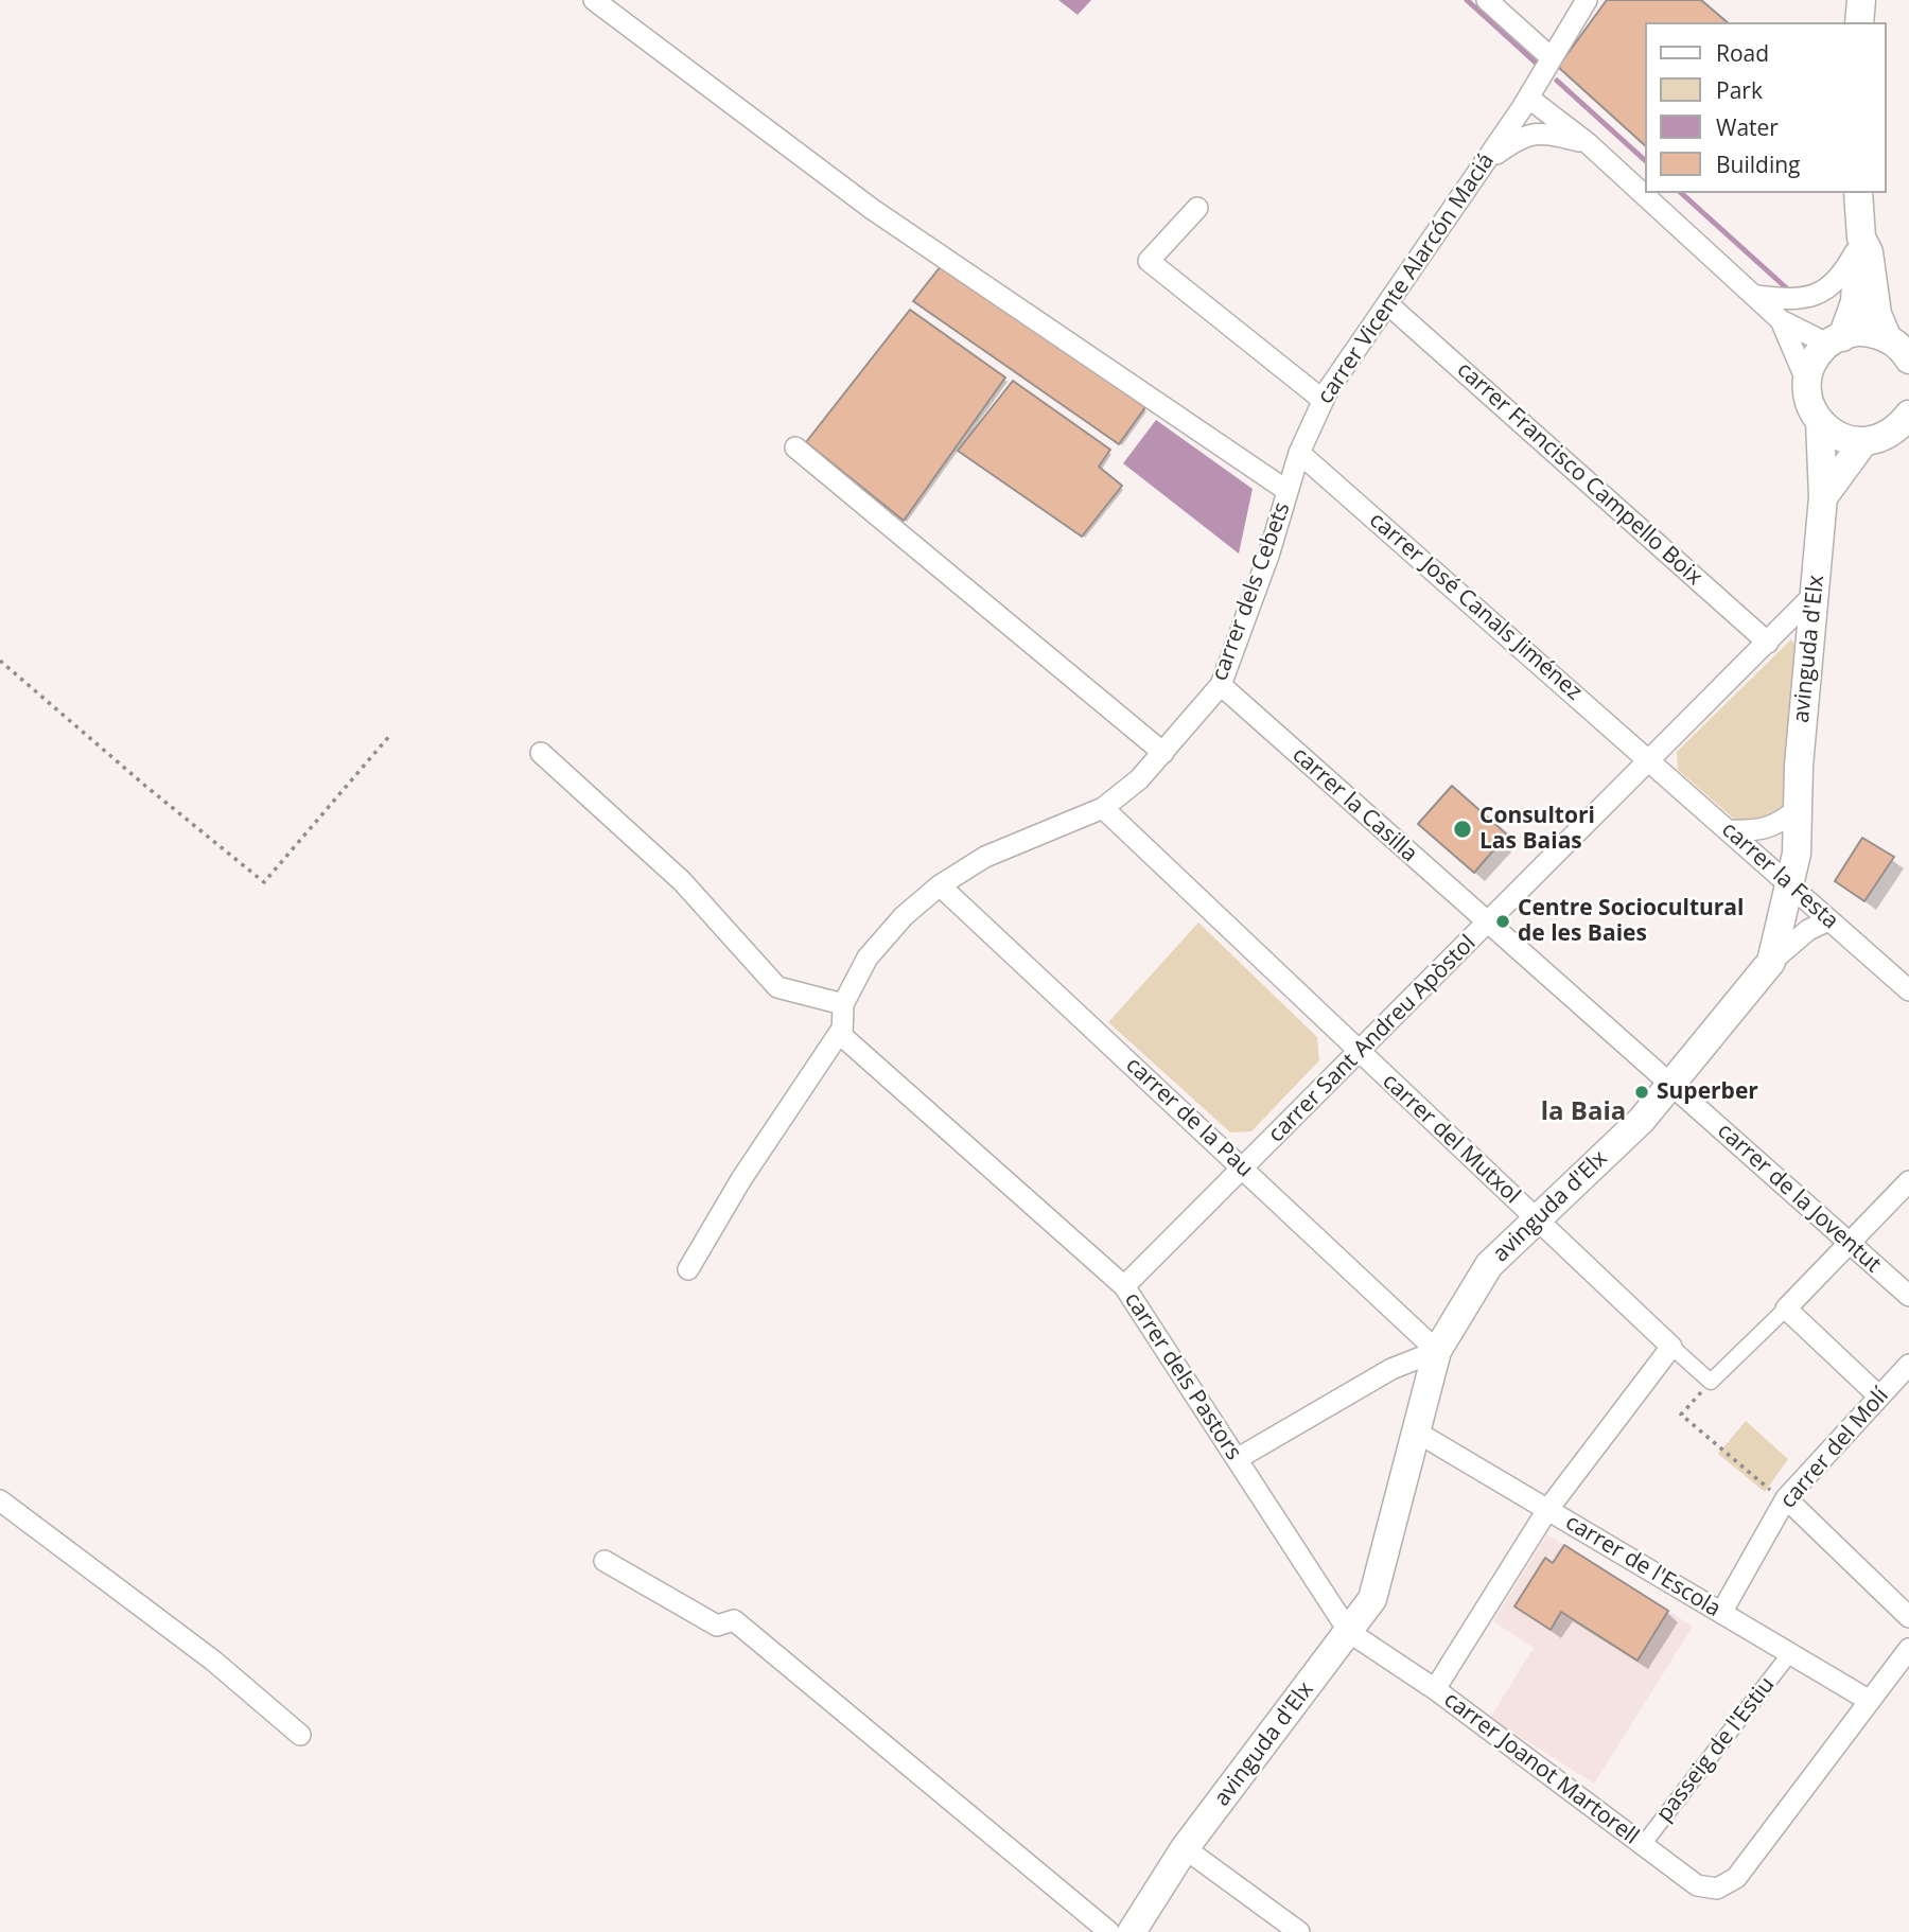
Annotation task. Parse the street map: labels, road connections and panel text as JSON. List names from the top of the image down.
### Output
{
  "streets": {
    "main road": ["avinguda d'Elx"],
    "street": [
      "carrer Vicente Alarcón Maciá",
      "carrer Francisco Campello Boix",
      "carrer dels Cebets",
      "carrer José Canals Jiménez",
      "carrer la Casilla",
      "carrer la Festa",
      "carrer Sant Andreu Apòstol",
      "carrer de la Pau",
      "carrer del Mutxol",
      "carrer de la Joventut",
      "carrer dels Pastors",
      "carrer del Molí",
      "carrer de l'Escola",
      "passeig de l'Estiu",
      "carrer Joanot Martorell"
    ]
  },
  "crossings": [
    ["carrer Vicente Alarcón Maciá", "carrer Francisco Campello Boix"],
    ["carrer Vicente Alarcón Maciá", "carrer dels Cebets"],
    ["carrer Vicente Alarcón Maciá", "carrer José Canals Jiménez"],
    ["carrer Francisco Campello Boix", "carrer Sant Andreu Apòstol"],
    ["carrer dels Cebets", "carrer José Canals Jiménez"],
    ["carrer dels Cebets", "carrer la Casilla"],
    ["carrer dels Cebets", "carrer de la Pau"],
    ["carrer dels Cebets", "carrer del Mutxol"],
    ["carrer dels Cebets", "carrer dels Pastors"],
    ["carrer José Canals Jiménez", "carrer la Festa"],
    ["carrer José Canals Jiménez", "carrer Sant Andreu Apòstol"],
    ["avinguda d'Elx", "carrer la Festa"],
    ["avinguda d'Elx", "carrer Sant Andreu Apòstol"],
    ["avinguda d'Elx", "carrer de la Pau"],
    ["avinguda d'Elx", "carrer del Mutxol"],
    ["avinguda d'Elx", "carrer de la Joventut"],
    ["avinguda d'Elx", "carrer dels Pastors"],
    ["avinguda d'Elx", "carrer de l'Escola"],
    ["avinguda d'Elx", "carrer Joanot Martorell"],
    ["carrer la Casilla", "carrer Sant Andreu Apòstol"],
    ["carrer la Casilla", "carrer de la Joventut"],
    ["carrer la Festa", "carrer Sant Andreu Apòstol"],
    ["carrer Sant Andreu Apòstol", "carrer de la Pau"],
    ["carrer Sant Andreu Apòstol", "carrer del Mutxol"],
    ["carrer Sant Andreu Apòstol", "carrer de la Joventut"],
    ["carrer Sant Andreu Apòstol", "carrer dels Pastors"],
    ["carrer dels Pastors", "carrer Joanot Martorell"],
    ["carrer del Molí", "carrer de l'Escola"],
    ["carrer de l'Escola", "passeig de l'Estiu"],
    ["carrer de l'Escola", "carrer Joanot Martorell"],
    ["passeig de l'Estiu", "carrer Joanot Martorell"]
  ],
  "districts": ["la Baia"],
  "places": ["Consultori Las Baias", "Centre Sociocultural de les Baies", "Superber"],
  "legend": [
    "Road",
    "Park",
    "Water",
    "Building"
  ]
}
